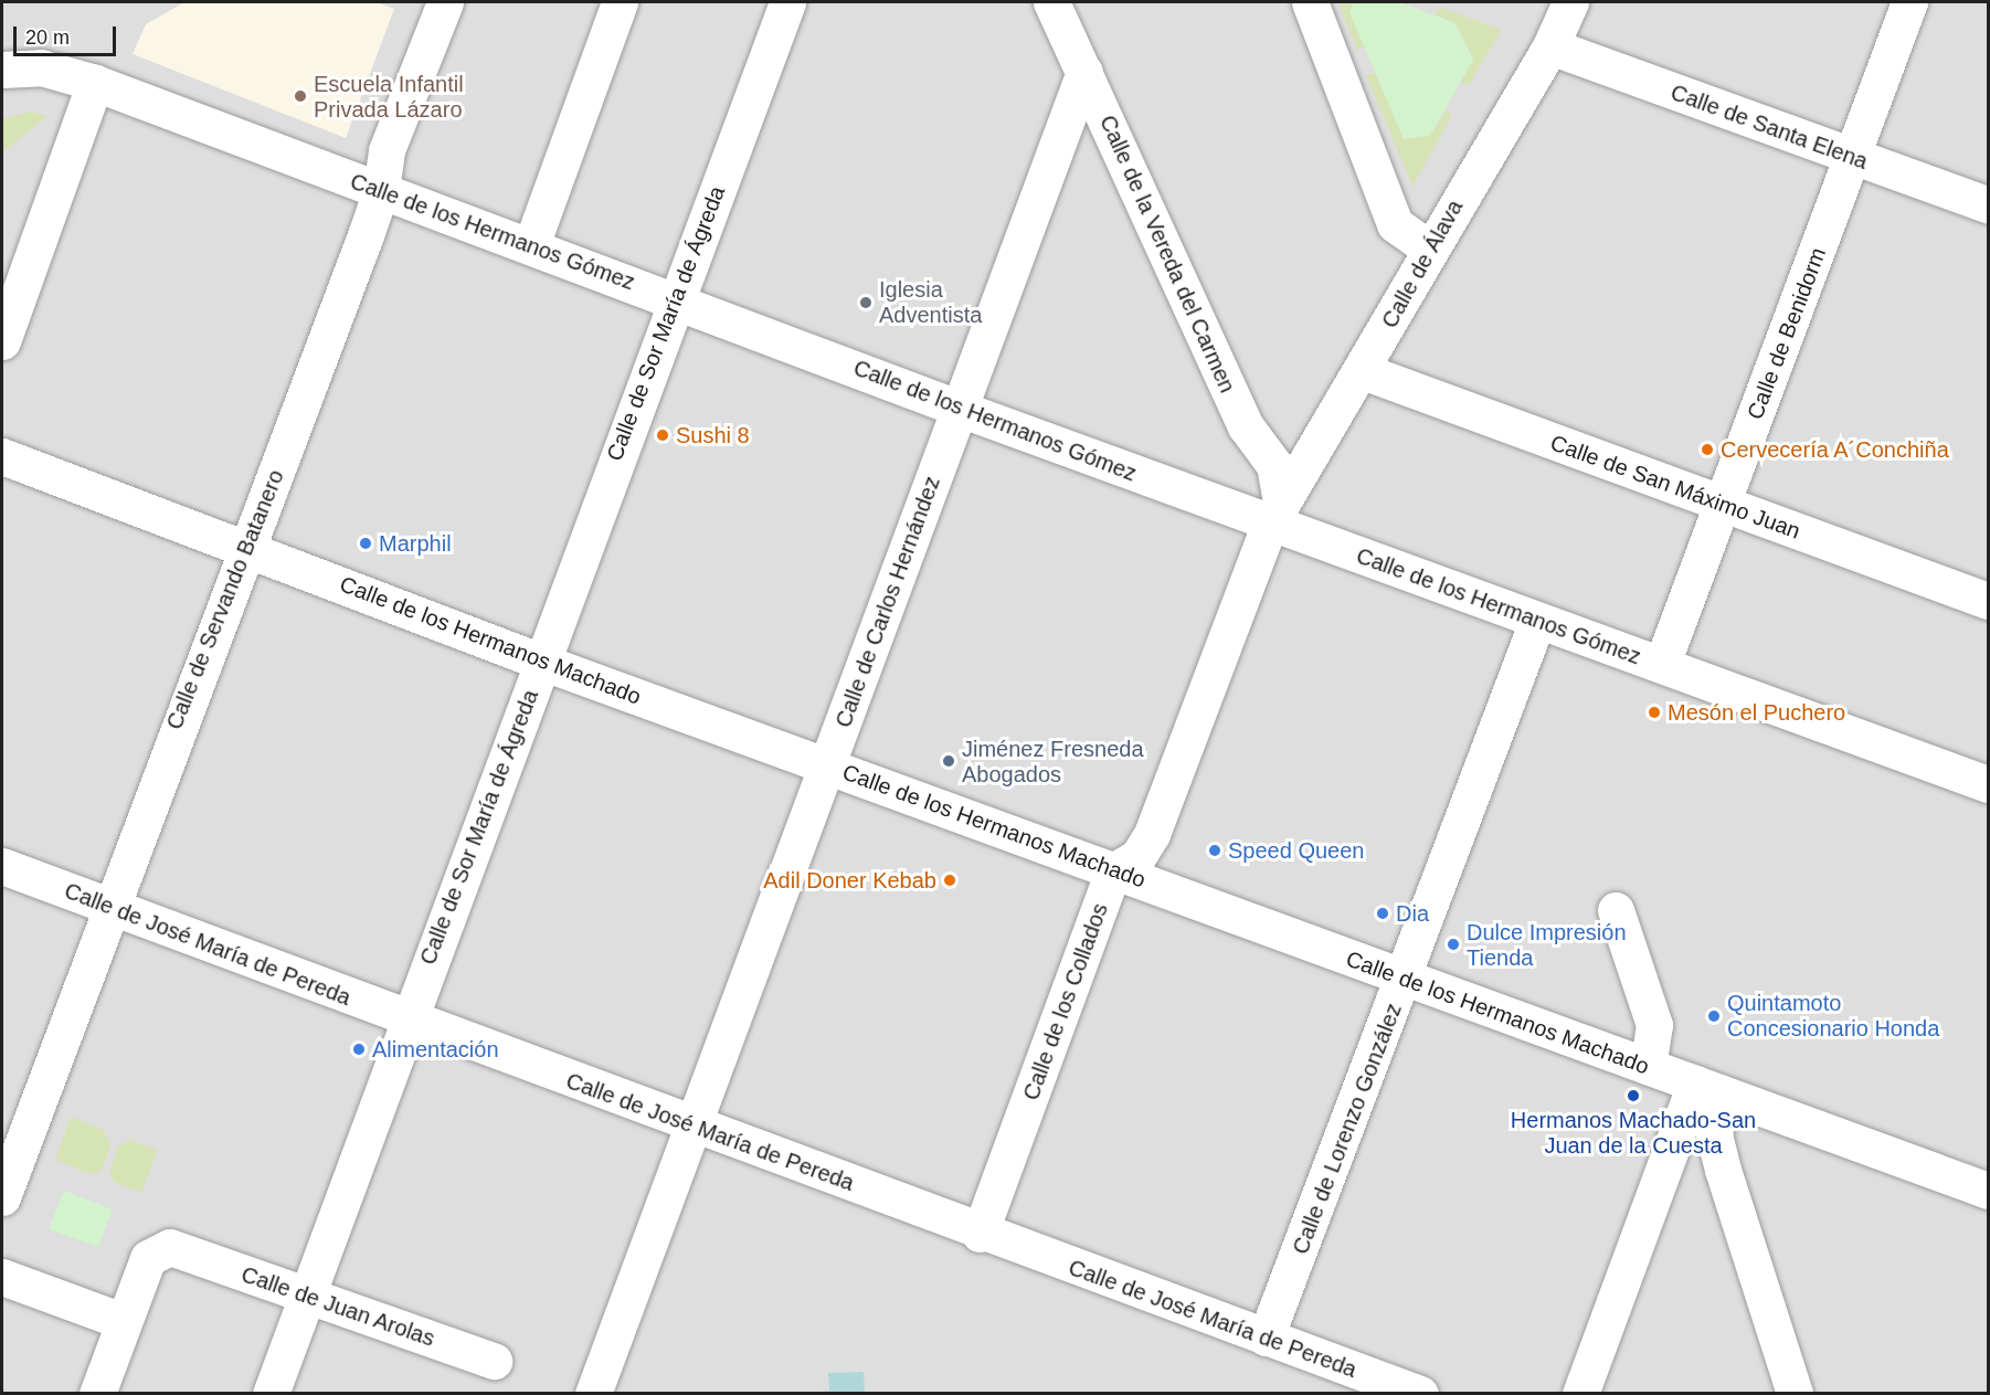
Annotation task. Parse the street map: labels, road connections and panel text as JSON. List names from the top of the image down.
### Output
{
  "streets": {
    "street": [
      "Calle de Santa Elena",
      "Calle de los Hermanos Gómez",
      "Calle de la Vereda del Carmen",
      "Calle de Álava",
      "Calle de Sor María de Ágreda",
      "Calle de Benidorm",
      "Calle de San Máximo Juan",
      "Calle de Servando Batanero",
      "Calle de Carlos Hernández",
      "Calle de los Hermanos Machado",
      "Calle de José María de Pereda",
      "Calle de los Collados",
      "Calle de Lorenzo González",
      "Calle de Juan Arolas"
    ]
  },
  "crossings": [
    ["Calle de Santa Elena", "Calle de Álava"],
    ["Calle de Santa Elena", "Calle de Benidorm"],
    ["Calle de los Hermanos Gómez", "Calle de la Vereda del Carmen"],
    ["Calle de los Hermanos Gómez", "Calle de Álava"],
    ["Calle de los Hermanos Gómez", "Calle de Sor María de Ágreda"],
    ["Calle de los Hermanos Gómez", "Calle de Benidorm"],
    ["Calle de los Hermanos Gómez", "Calle de Servando Batanero"],
    ["Calle de los Hermanos Gómez", "Calle de Carlos Hernández"],
    ["Calle de los Hermanos Gómez", "Calle de Lorenzo González"],
    ["Calle de la Vereda del Carmen", "Calle de Álava"],
    ["Calle de la Vereda del Carmen", "Calle de Carlos Hernández"],
    ["Calle de Álava", "Calle de San Máximo Juan"],
    ["Calle de Sor María de Ágreda", "Calle de los Hermanos Machado"],
    ["Calle de Sor María de Ágreda", "Calle de José María de Pereda"],
    ["Calle de Sor María de Ágreda", "Calle de Juan Arolas"],
    ["Calle de Benidorm", "Calle de San Máximo Juan"],
    ["Calle de Servando Batanero", "Calle de los Hermanos Machado"],
    ["Calle de Servando Batanero", "Calle de José María de Pereda"],
    ["Calle de Carlos Hernández", "Calle de los Hermanos Machado"],
    ["Calle de Carlos Hernández", "Calle de José María de Pereda"],
    ["Calle de los Hermanos Machado", "Calle de los Collados"],
    ["Calle de los Hermanos Machado", "Calle de Lorenzo González"],
    ["Calle de José María de Pereda", "Calle de los Collados"],
    ["Calle de José María de Pereda", "Calle de Lorenzo González"]
  ],
  "places": [
    "Escuela Infantil Privada Lázaro",
    "Iglesia Adventista",
    "Sushi 8",
    "Cervecería A´Conchiña",
    "Marphil",
    "Mesón el Puchero",
    "Jiménez Fresneda Abogados",
    "Speed Queen",
    "Adil Doner Kebab",
    "Dia",
    "Dulce Impresión Tienda",
    "Quintamoto Concesionario Honda",
    "Alimentación",
    "Hermanos Machado-San Juan de la Cuesta"
  ],
  "scale_bar": "20 m"
}
